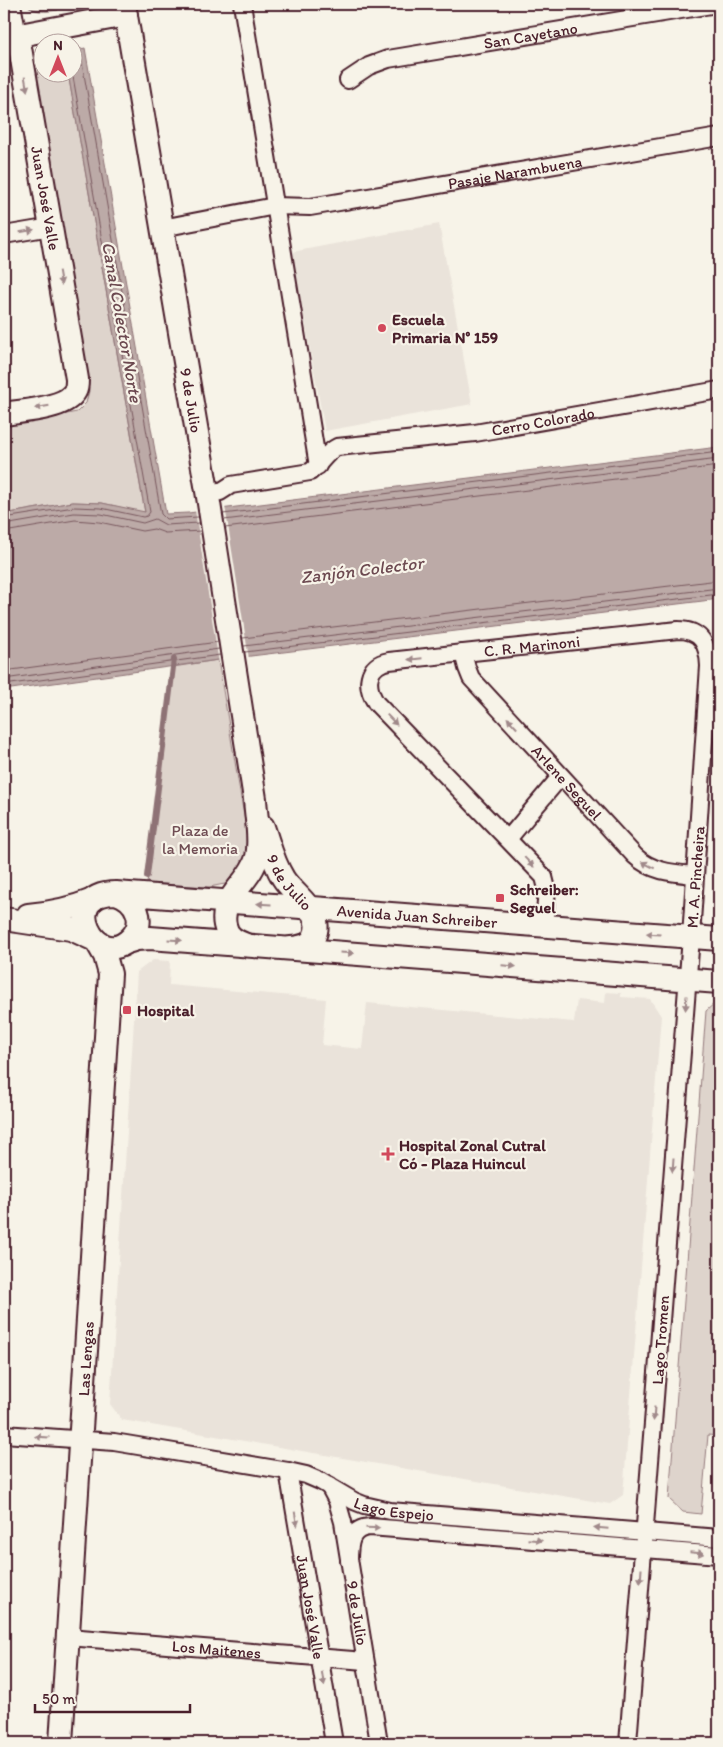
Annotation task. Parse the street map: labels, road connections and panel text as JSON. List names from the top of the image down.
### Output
{
  "streets": {
    "main road": [
      "Juan José Valle",
      "9 de Julio",
      "Avenida Juan Schreiber",
      "Las Lengas"
    ],
    "street": [
      "San Cayetano",
      "Pasaje Narambuena",
      "Cerro Colorado",
      "C. R. Marinoni",
      "Arlene Seguel",
      "M. A. Pincheira",
      "Lago Tromen",
      "Lago Espejo",
      "Los Maitenes"
    ]
  },
  "crossings": [
    ["Pasaje Narambuena", "9 de Julio"],
    ["Juan José Valle", "Lago Espejo"],
    ["Juan José Valle", "Los Maitenes"],
    ["9 de Julio", "Avenida Juan Schreiber"],
    ["9 de Julio", "Lago Espejo"],
    ["9 de Julio", "Los Maitenes"],
    ["C. R. Marinoni", "Arlene Seguel"],
    ["C. R. Marinoni", "M. A. Pincheira"],
    ["Arlene Seguel", "M. A. Pincheira"],
    ["M. A. Pincheira", "Avenida Juan Schreiber"],
    ["M. A. Pincheira", "Lago Tromen"],
    ["Avenida Juan Schreiber", "Lago Tromen"],
    ["Avenida Juan Schreiber", "Las Lengas"],
    ["Lago Tromen", "Lago Espejo"],
    ["Las Lengas", "Lago Espejo"],
    ["Las Lengas", "Los Maitenes"]
  ],
  "one_way": ["Juan José Valle", "Arlene Seguel", "Lago Tromen"],
  "water": ["Canal Colector Norte", "Zanjón Colector"],
  "parks": ["Plaza de la Memoria"],
  "places": {
    "other": ["Escuela Primaria N° 159"],
    "transit": ["Schreiber: Seguel", "Hospital"],
    "health": ["Hospital Zonal Cutral Có - Plaza Huincul"]
  },
  "scale_bar": "50 m",
  "north": "top"
}
